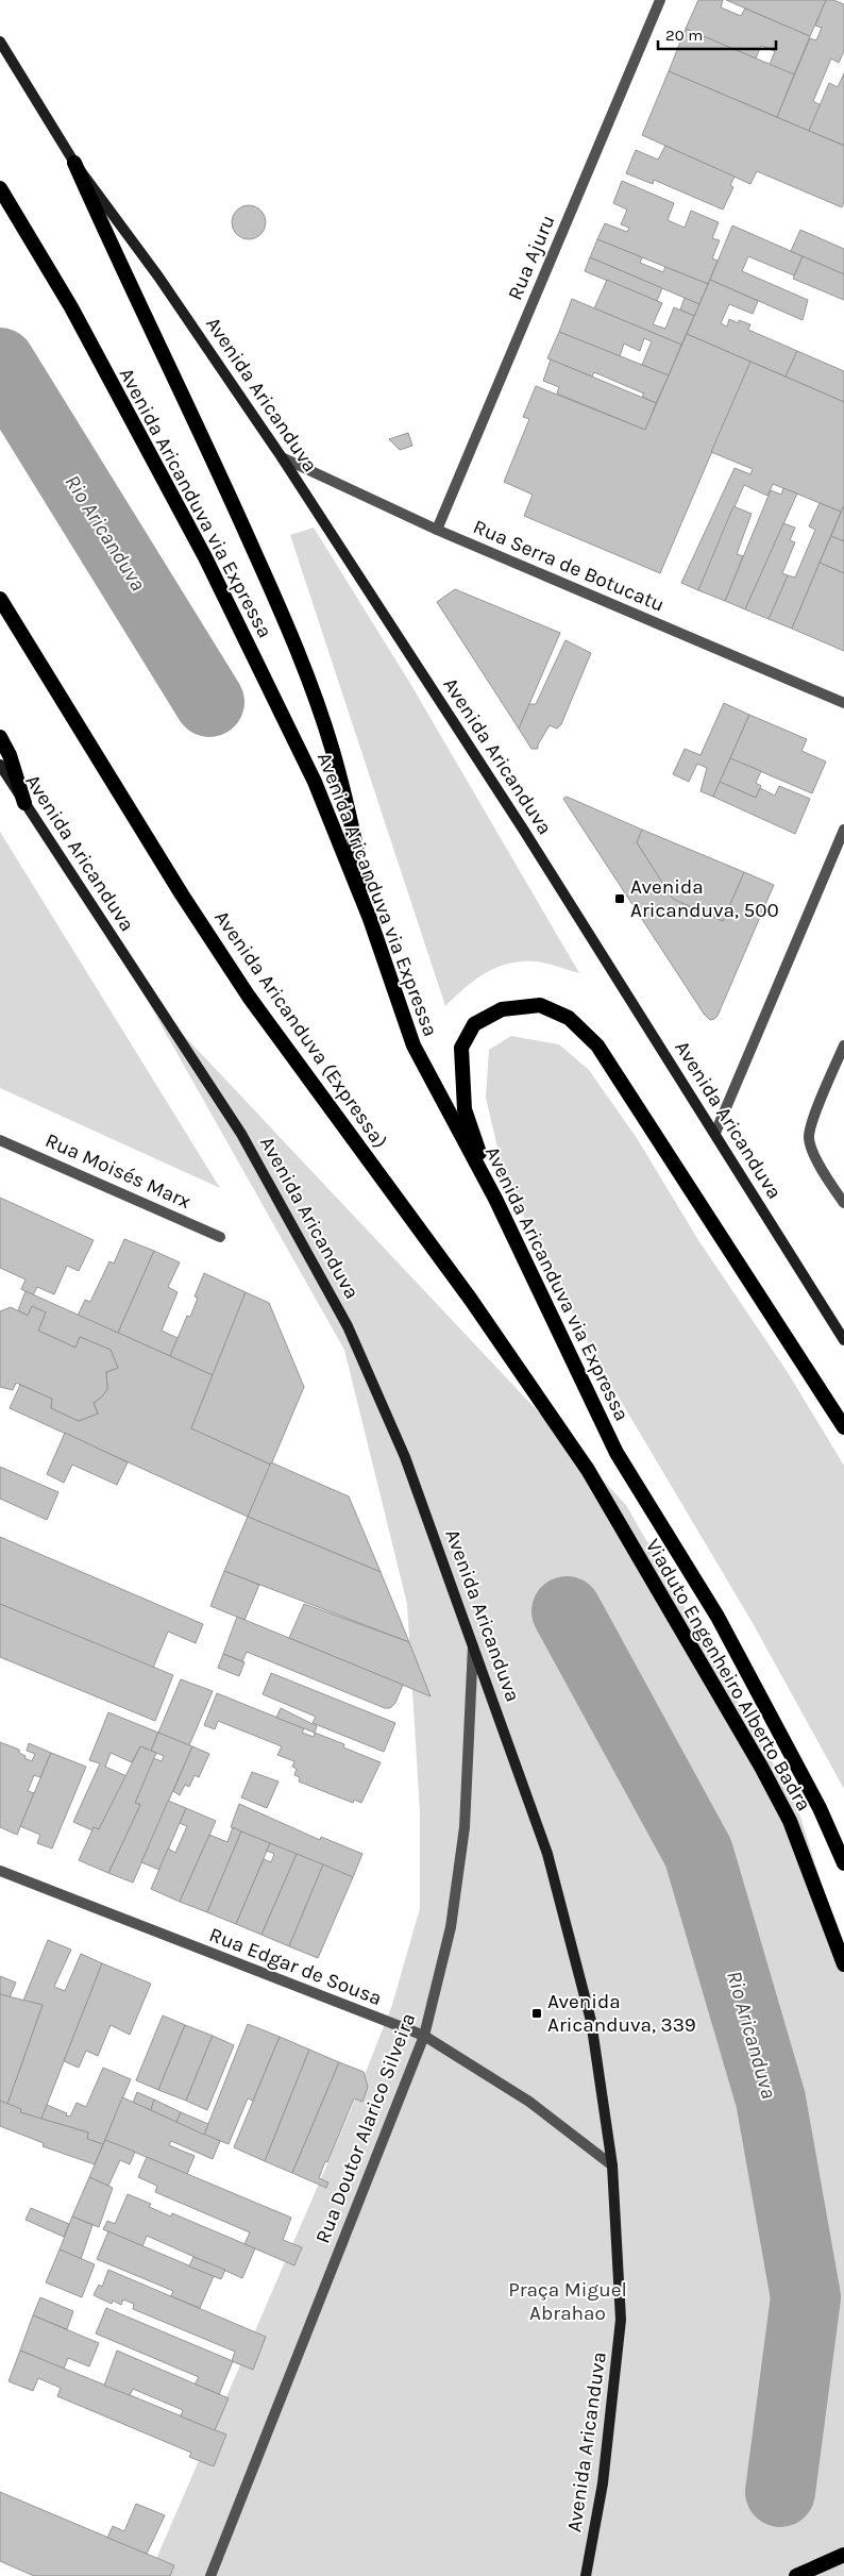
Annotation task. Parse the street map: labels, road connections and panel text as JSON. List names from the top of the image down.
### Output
{
  "streets": {
    "highway": ["Avenida Aricanduva via Expressa", "Avenida Aricanduva (Expressa)", "Viaduto Engenheiro Alberto Badra"],
    "main road": ["Avenida Aricanduva"],
    "street": [
      "Rua Ajuru",
      "Rua Serra de Botucatu",
      "Rua Moisés Marx",
      "Rua Edgar de Sousa",
      "Rua Doutor Alarico Silveira"
    ]
  },
  "crossings": [
    ["Rua Ajuru", "Rua Serra de Botucatu"],
    ["Avenida Aricanduva", "Rua Serra de Botucatu"],
    ["Avenida Aricanduva", "Rua Edgar de Sousa"],
    ["Avenida Aricanduva", "Rua Doutor Alarico Silveira"],
    ["Avenida Aricanduva via Expressa", "Viaduto Engenheiro Alberto Badra"],
    ["Avenida Aricanduva (Expressa)", "Viaduto Engenheiro Alberto Badra"],
    ["Rua Edgar de Sousa", "Rua Doutor Alarico Silveira"]
  ],
  "water": ["Rio Aricanduva"],
  "parks": ["Praça Miguel Abrahao"],
  "places": {
    "transit": ["Avenida Aricanduva, 500", "Avenida Aricanduva, 339"]
  },
  "scale_bar": "20 m"
}
